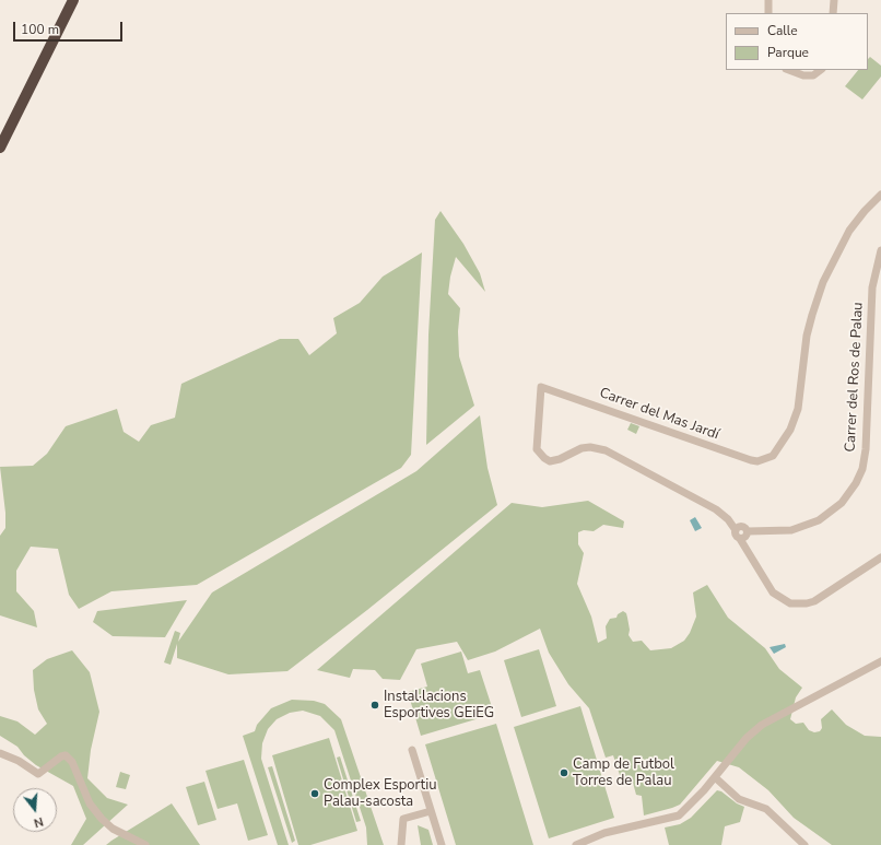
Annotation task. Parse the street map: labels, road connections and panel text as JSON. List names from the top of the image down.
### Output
{
  "streets": {
    "street": ["Carrer del Ros de Palau", "Carrer del Mas Jardí"]
  },
  "crossings": [
    ["Carrer del Ros de Palau", "Carrer del Mas Jardí"]
  ],
  "places": ["Instal·lacions Esportives GEiEG", "Camp de Futbol Torres de Palau", "Complex Esportiu Palau-sacosta"],
  "legend": ["Calle", "Parque"],
  "scale_bar": "100 m",
  "north": "bottom"
}
